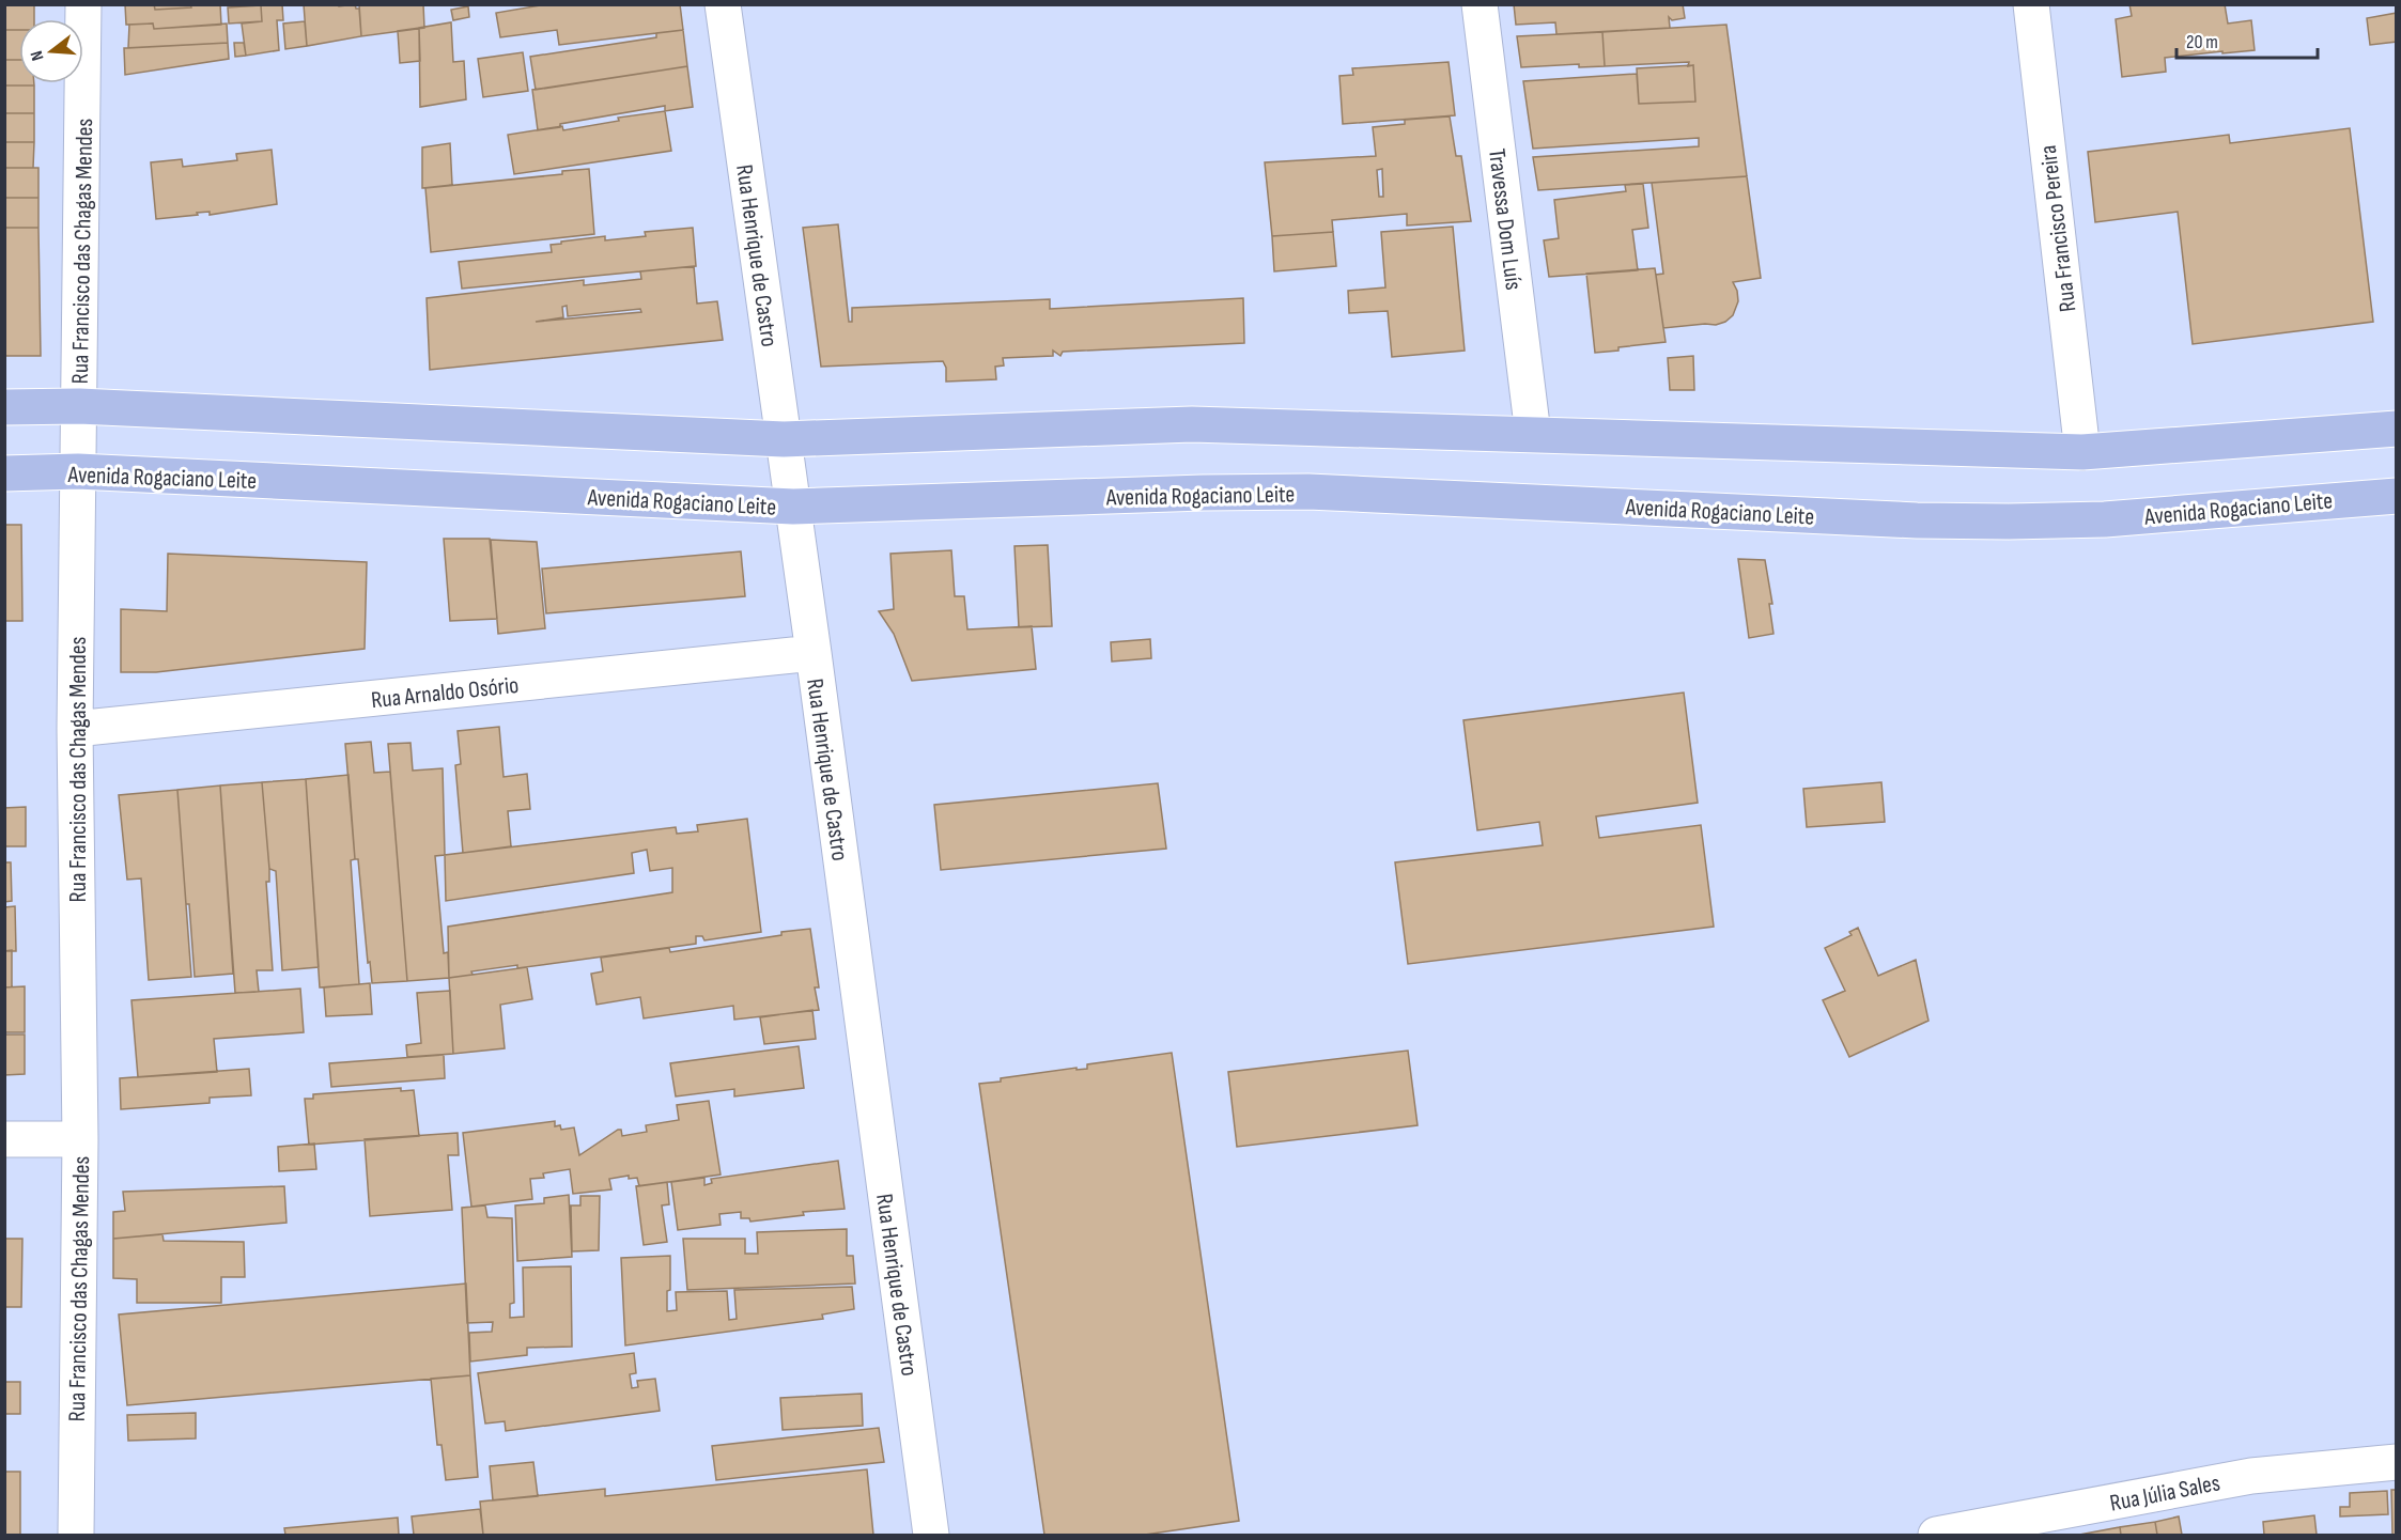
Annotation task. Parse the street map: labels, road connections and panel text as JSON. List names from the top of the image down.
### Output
{
  "streets": {
    "main road": ["Avenida Rogaciano Leite"],
    "street": [
      "Travessa Dom Luís",
      "Rua Francisco Pereira",
      "Rua Francisco das Chagas Mendes",
      "Rua Henrique de Castro",
      "Rua Arnaldo Osório",
      "Rua Júlia Sales"
    ]
  },
  "crossings": [
    ["Rua Francisco das Chagas Mendes", "Avenida Rogaciano Leite"],
    ["Rua Francisco das Chagas Mendes", "Rua Arnaldo Osório"],
    ["Rua Henrique de Castro", "Avenida Rogaciano Leite"],
    ["Rua Henrique de Castro", "Rua Arnaldo Osório"]
  ],
  "scale_bar": "20 m",
  "north": "left"
}
